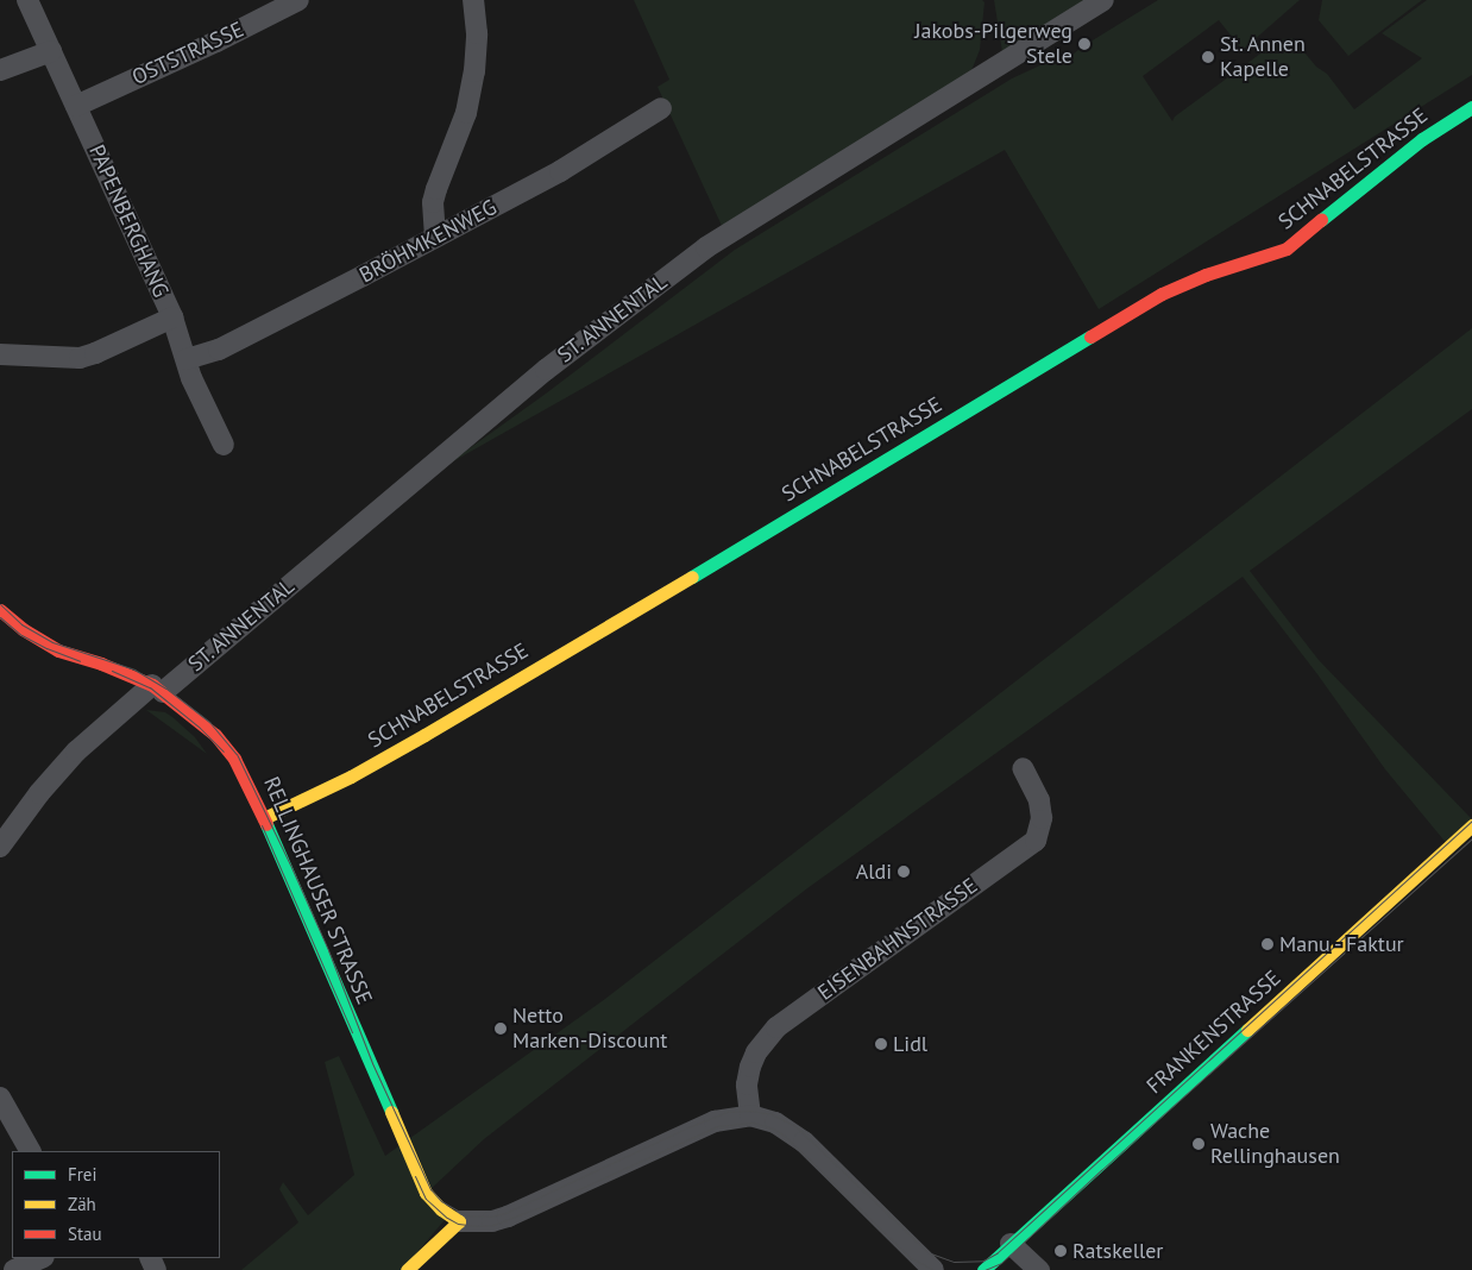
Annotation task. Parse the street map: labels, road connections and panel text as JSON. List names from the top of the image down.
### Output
{
  "streets": {
    "main road": ["SCHNABELSTRASSE", "RELLINGHAUSER STRASSE", "FRANKENSTRASSE"],
    "street": [
      "OSTSTRASSE",
      "PAPENBERGHANG",
      "BRÖHMKENWEG",
      "ST. ANNENTAL",
      "EISENBAHNSTRASSE"
    ]
  },
  "crossings": [
    ["OSTSTRASSE", "PAPENBERGHANG"],
    ["SCHNABELSTRASSE", "RELLINGHAUSER STRASSE"],
    ["PAPENBERGHANG", "BRÖHMKENWEG"],
    ["ST. ANNENTAL", "RELLINGHAUSER STRASSE"]
  ],
  "places": [
    "Jakobs-Pilgerweg Stele",
    "St. Annen Kapelle",
    "Aldi",
    "Manu - Faktur",
    "Netto Marken-Discount",
    "Lidl",
    "Wache Rellinghausen",
    "Ratskeller"
  ],
  "legend": ["Frei", "Zäh", "Stau"]
}
